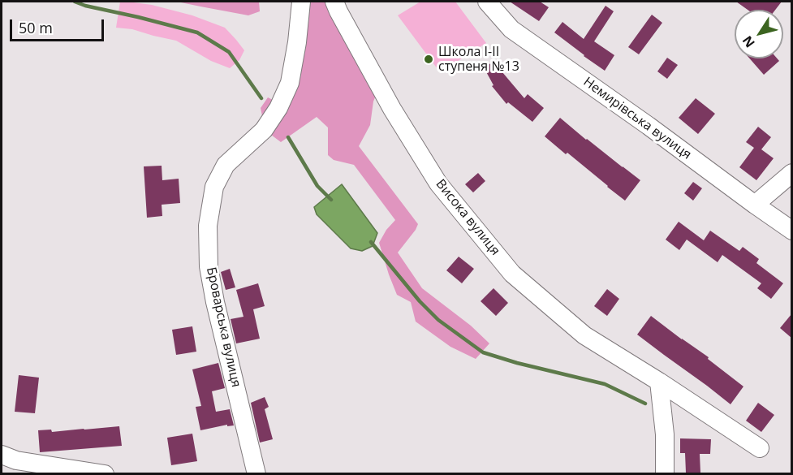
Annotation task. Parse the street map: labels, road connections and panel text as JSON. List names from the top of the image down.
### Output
{
  "streets": {
    "street": ["Немирівська вулиця", "Висока вулиця", "Броварська вулиця"]
  },
  "places": ["Школа I-II ступеня №13"],
  "scale_bar": "50 m",
  "north": "bottom left"
}
